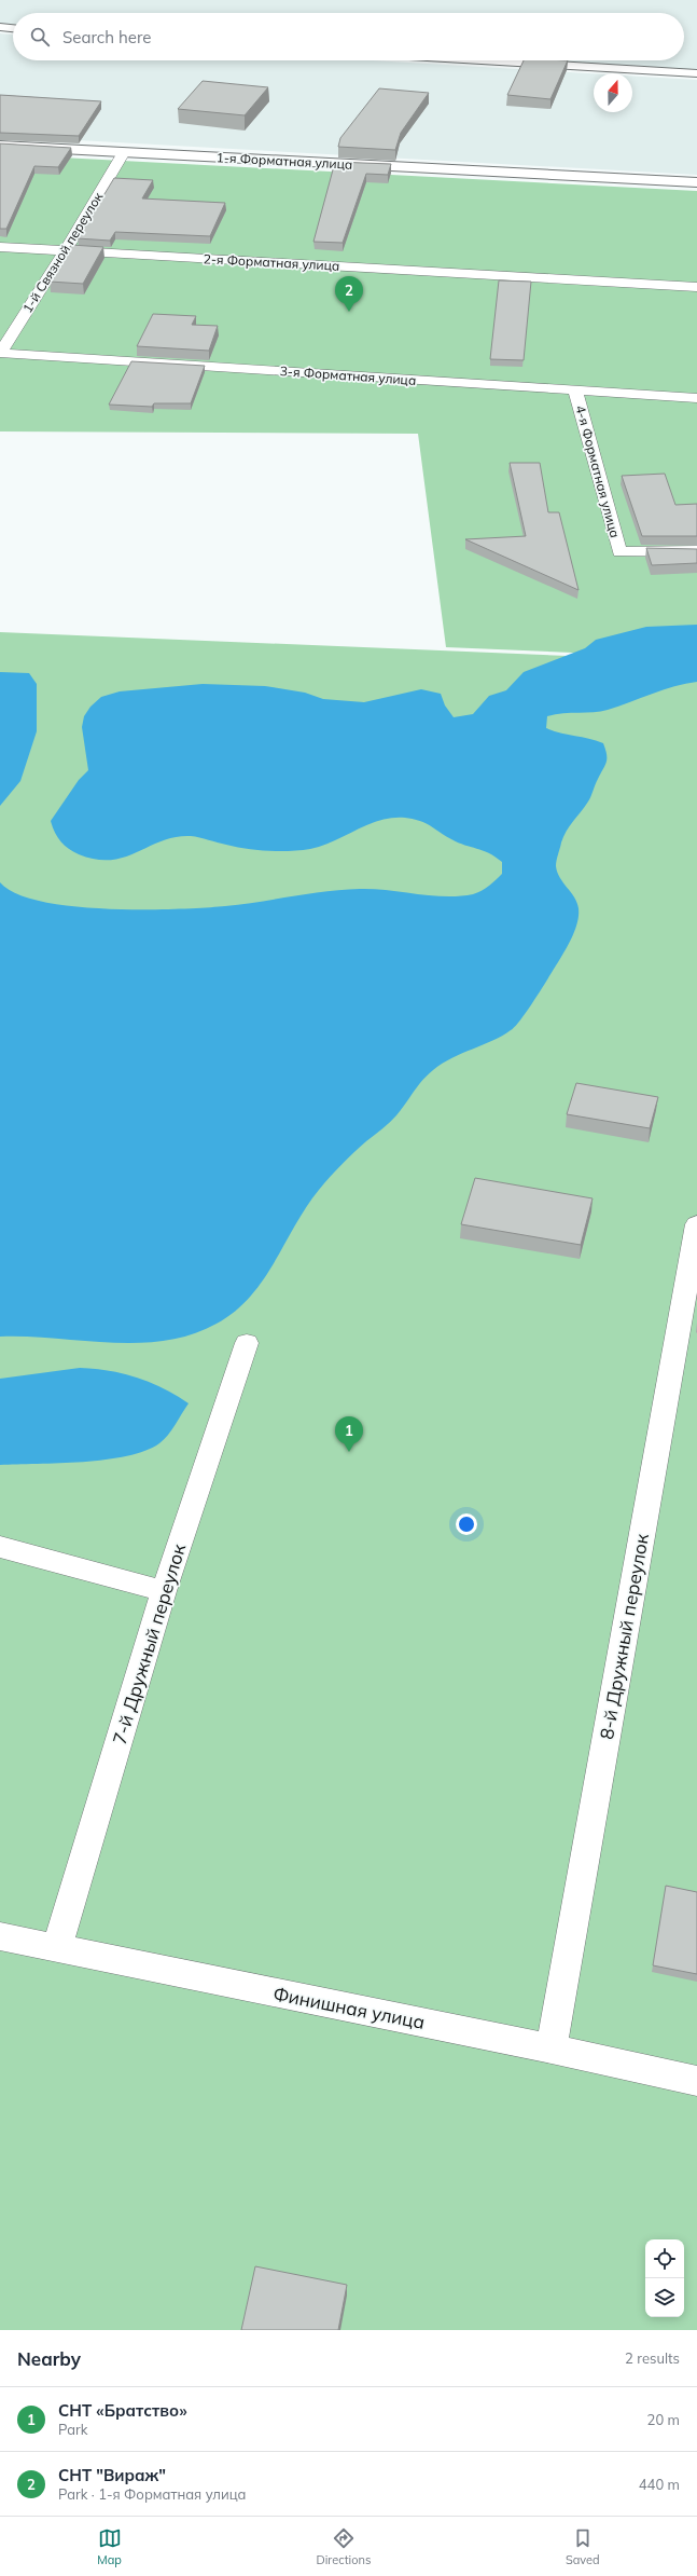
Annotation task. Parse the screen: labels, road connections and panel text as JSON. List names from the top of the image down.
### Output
{
  "streets": {
    "street": ["1-я Форматная улица"],
    "lane": [
      "1-й Связной переулок",
      "2-я Форматная улица",
      "3-я Форматная улица",
      "4-я Форматная улица",
      "8-й Дружный переулок",
      "7-й Дружный переулок",
      "Финишная улица"
    ]
  },
  "crossings": [
    ["1-я Форматная улица", "1-й Связной переулок"],
    ["1-й Связной переулок", "2-я Форматная улица"],
    ["1-й Связной переулок", "3-я Форматная улица"],
    ["3-я Форматная улица", "4-я Форматная улица"],
    ["8-й Дружный переулок", "Финишная улица"],
    ["7-й Дружный переулок", "Финишная улица"]
  ],
  "north": "top",
  "page": {
    "search": "Search here",
    "pins": ["2", "1"],
    "heading": ["Nearby", "2 results"],
    "list": [
      {
        "mark": "1",
        "name": "СНТ «Братство»",
        "note": "Park",
        "value": "20 m"
      },
      {
        "mark": "2",
        "name": "СНТ \"Вираж\"",
        "note": "Park · 1-я Форматная улица",
        "value": "440 m"
      }
    ],
    "nav": ["Map", "Directions", "Saved"]
  }
}
